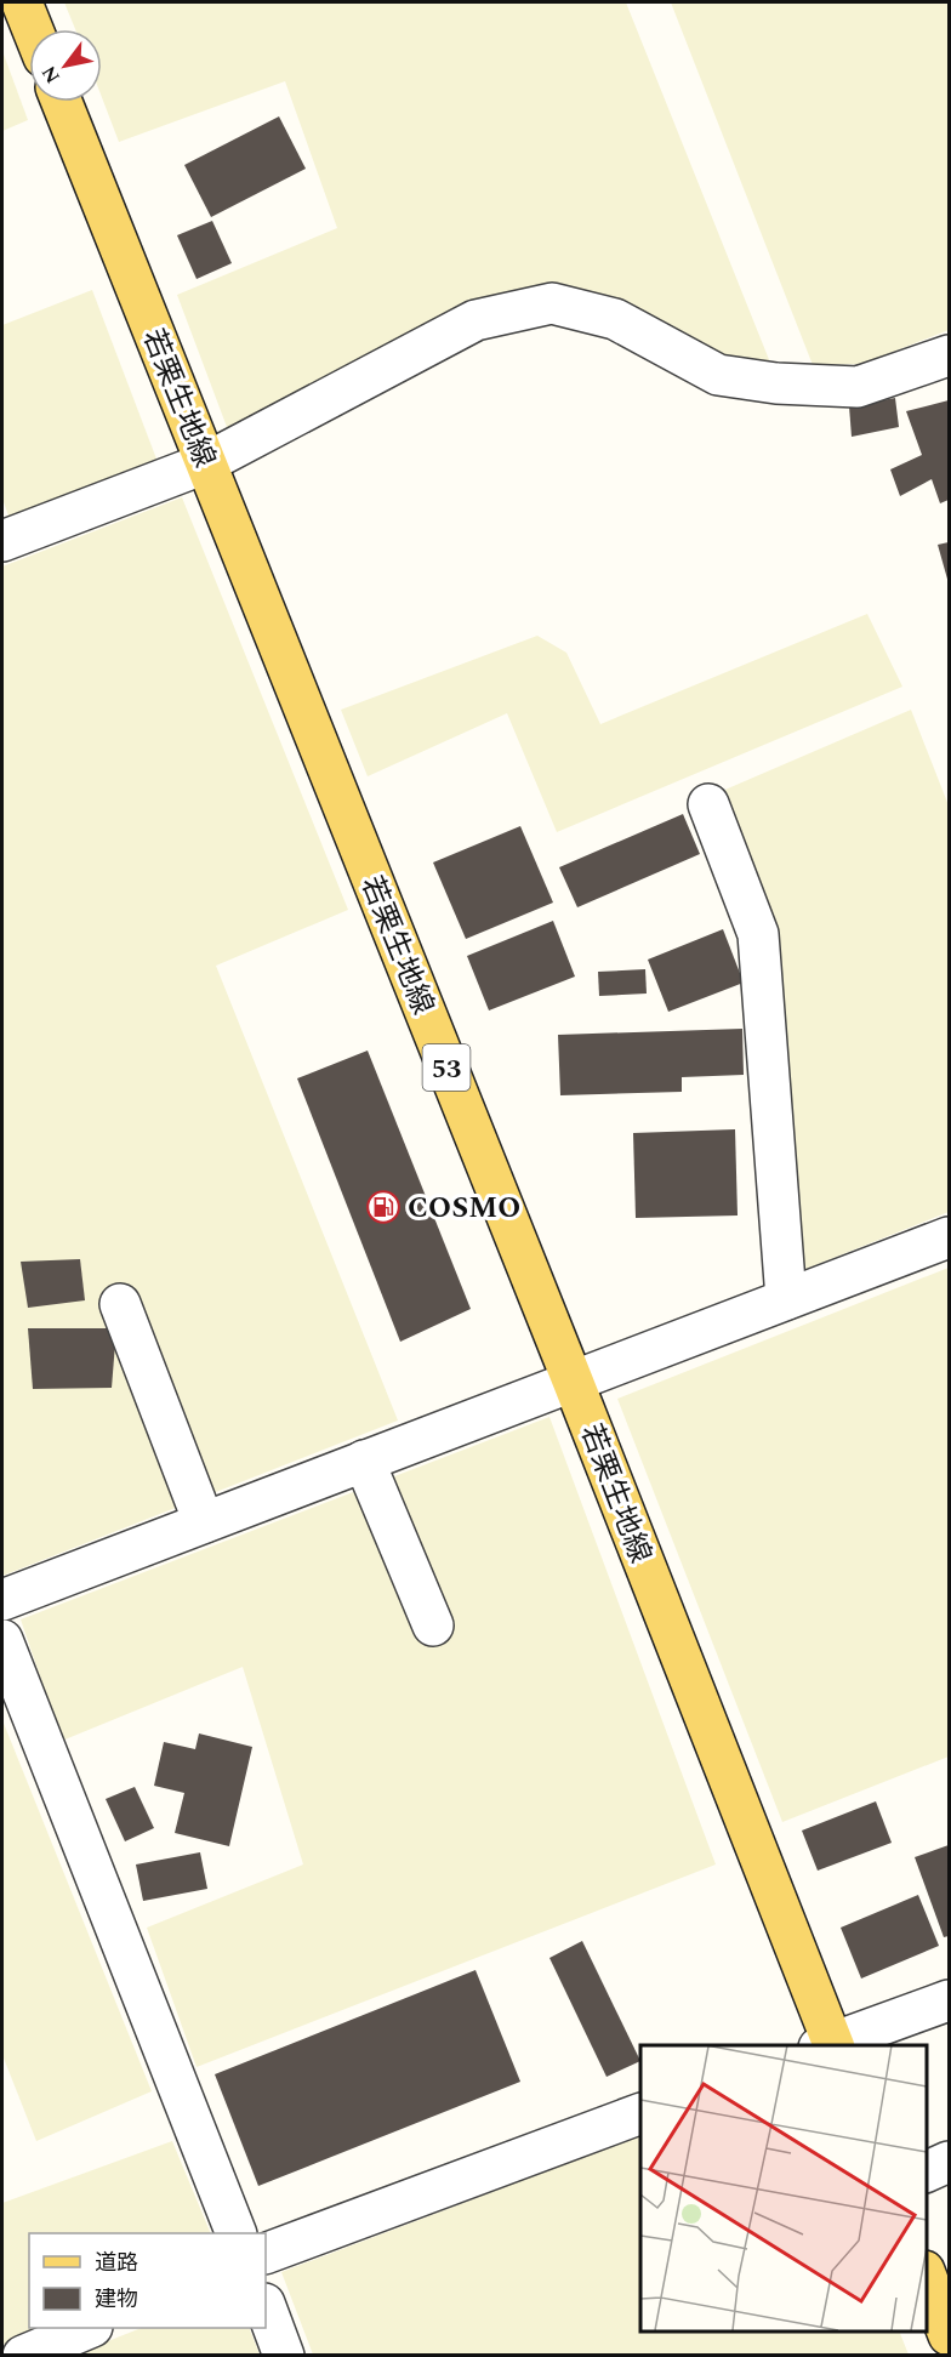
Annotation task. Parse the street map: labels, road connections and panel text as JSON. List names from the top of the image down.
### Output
{
  "streets": {
    "main road": ["若栗生地線", "53"]
  },
  "places": {
    "fuel station": ["COSMO"]
  },
  "legend": ["道路", "建物"],
  "north": "bottom left"
}
